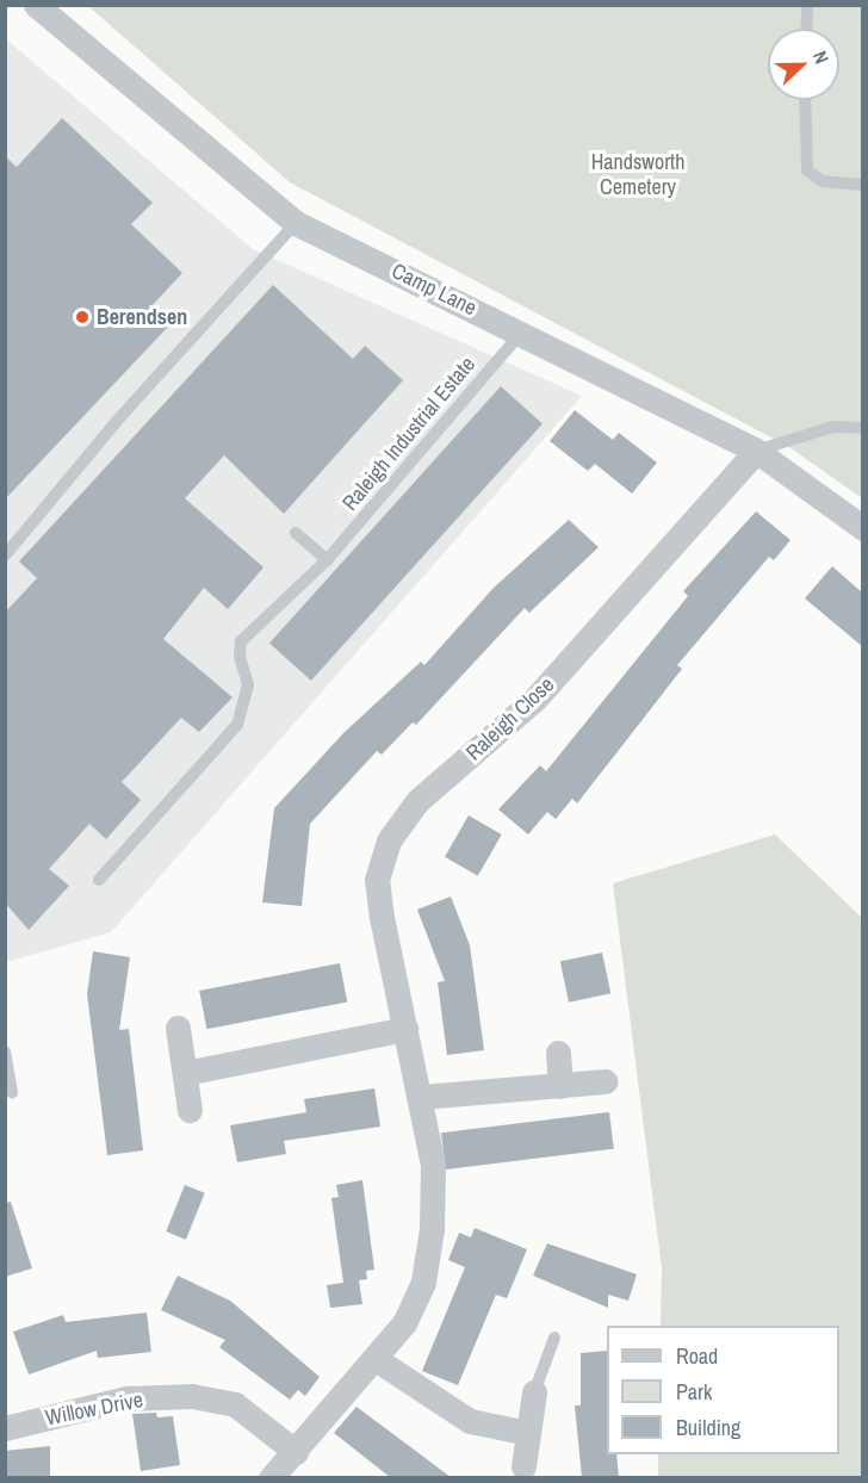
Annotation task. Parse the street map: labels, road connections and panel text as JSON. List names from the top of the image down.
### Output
{
  "streets": {
    "street": ["Camp Lane", "Raleigh Close", "Willow Drive"],
    "lane": ["Raleigh Industrial Estate"]
  },
  "crossings": [
    ["Camp Lane", "Raleigh Industrial Estate"],
    ["Camp Lane", "Raleigh Close"],
    ["Raleigh Close", "Willow Drive"]
  ],
  "parks": ["Handsworth Cemetery"],
  "places": ["Berendsen"],
  "legend": ["Road", "Park", "Building"],
  "north": "right"
}
